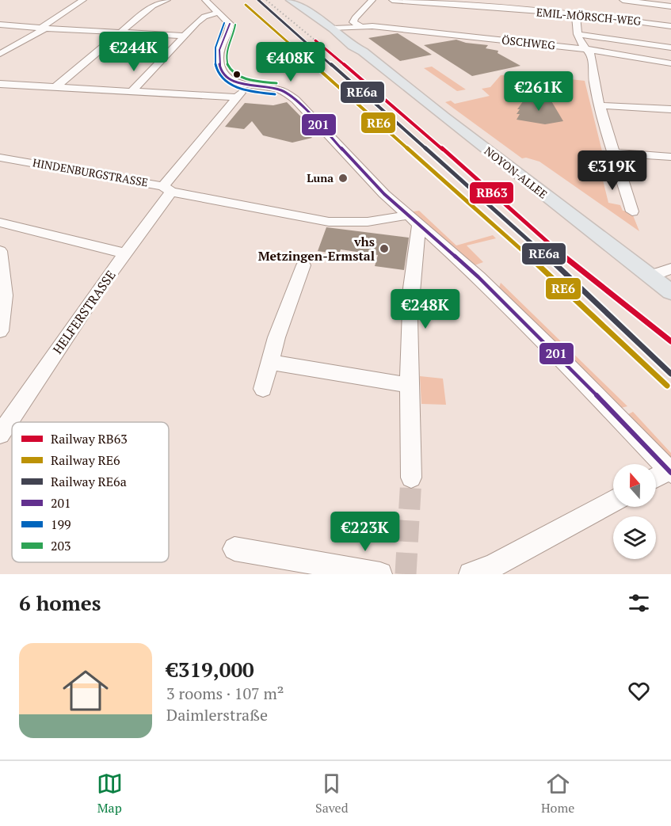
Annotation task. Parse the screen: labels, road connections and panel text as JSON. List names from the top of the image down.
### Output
{
  "streets": {
    "main road": ["NOYON-ALLEE"],
    "street": [
      "EMIL-MÖRSCH-WEG",
      "ÖSCHWEG",
      "HINDENBURGSTRASSE",
      "HELFERSTRASSE"
    ]
  },
  "crossings": [
    ["ÖSCHWEG", "NOYON-ALLEE"],
    ["HINDENBURGSTRASSE", "HELFERSTRASSE"]
  ],
  "places": ["Luna", "vhs Metzingen-Ermstal"],
  "lines": [
    "rail line RE6a",
    "rail line RE6",
    "transit line 199",
    "transit line 201",
    "transit line 203",
    "rail line RB63"
  ],
  "legend": [
    "Railway RB63",
    "Railway RE6",
    "Railway RE6a",
    "201",
    "199",
    "203"
  ],
  "north": "top",
  "page": {
    "price": [
      "€244K",
      "€408K",
      "€261K",
      "€319K",
      "€248K",
      "€223K"
    ],
    "heading": "6 homes",
    "list": [
      {
        "name": "€319,000",
        "note": "3 rooms · 107 m² · Daimlerstraße"
      }
    ],
    "tabs": ["Map", "Saved", "Home"]
  }
}
